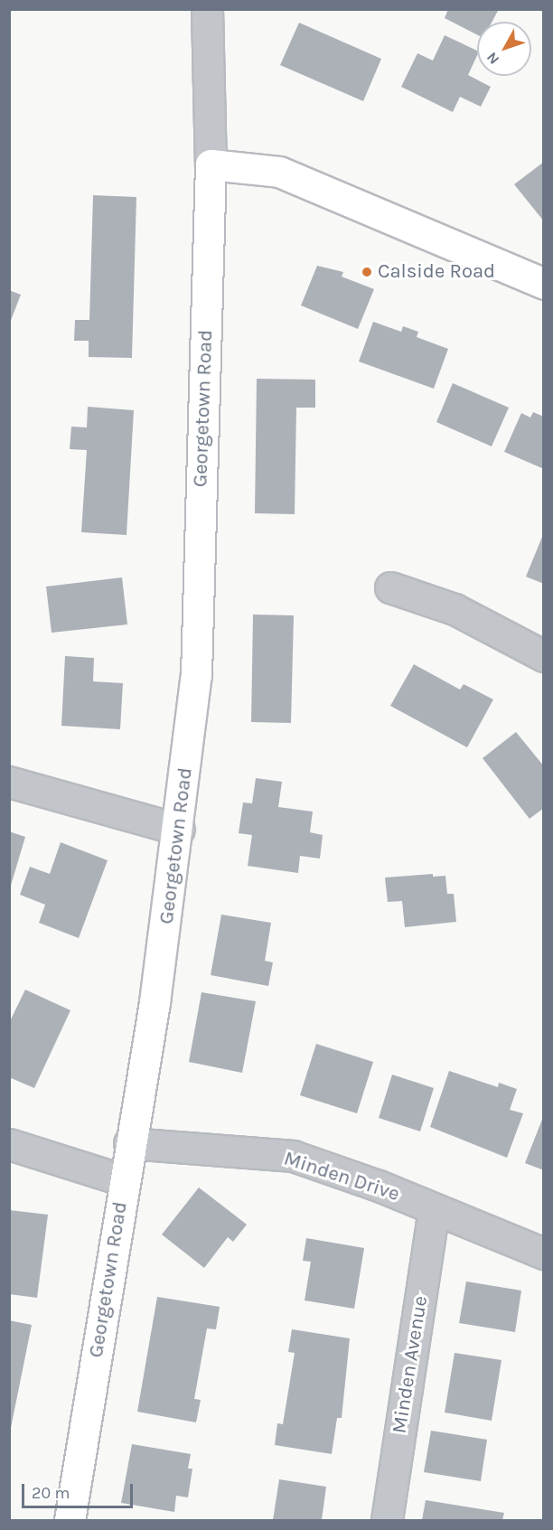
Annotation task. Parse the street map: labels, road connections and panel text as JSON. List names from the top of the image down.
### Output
{
  "streets": {
    "street": ["Georgetown Road", "Minden Drive", "Minden Avenue"]
  },
  "crossings": [
    ["Georgetown Road", "Minden Drive"],
    ["Minden Drive", "Minden Avenue"]
  ],
  "places": ["Calside Road"],
  "scale_bar": "20 m",
  "north": "bottom left"
}
